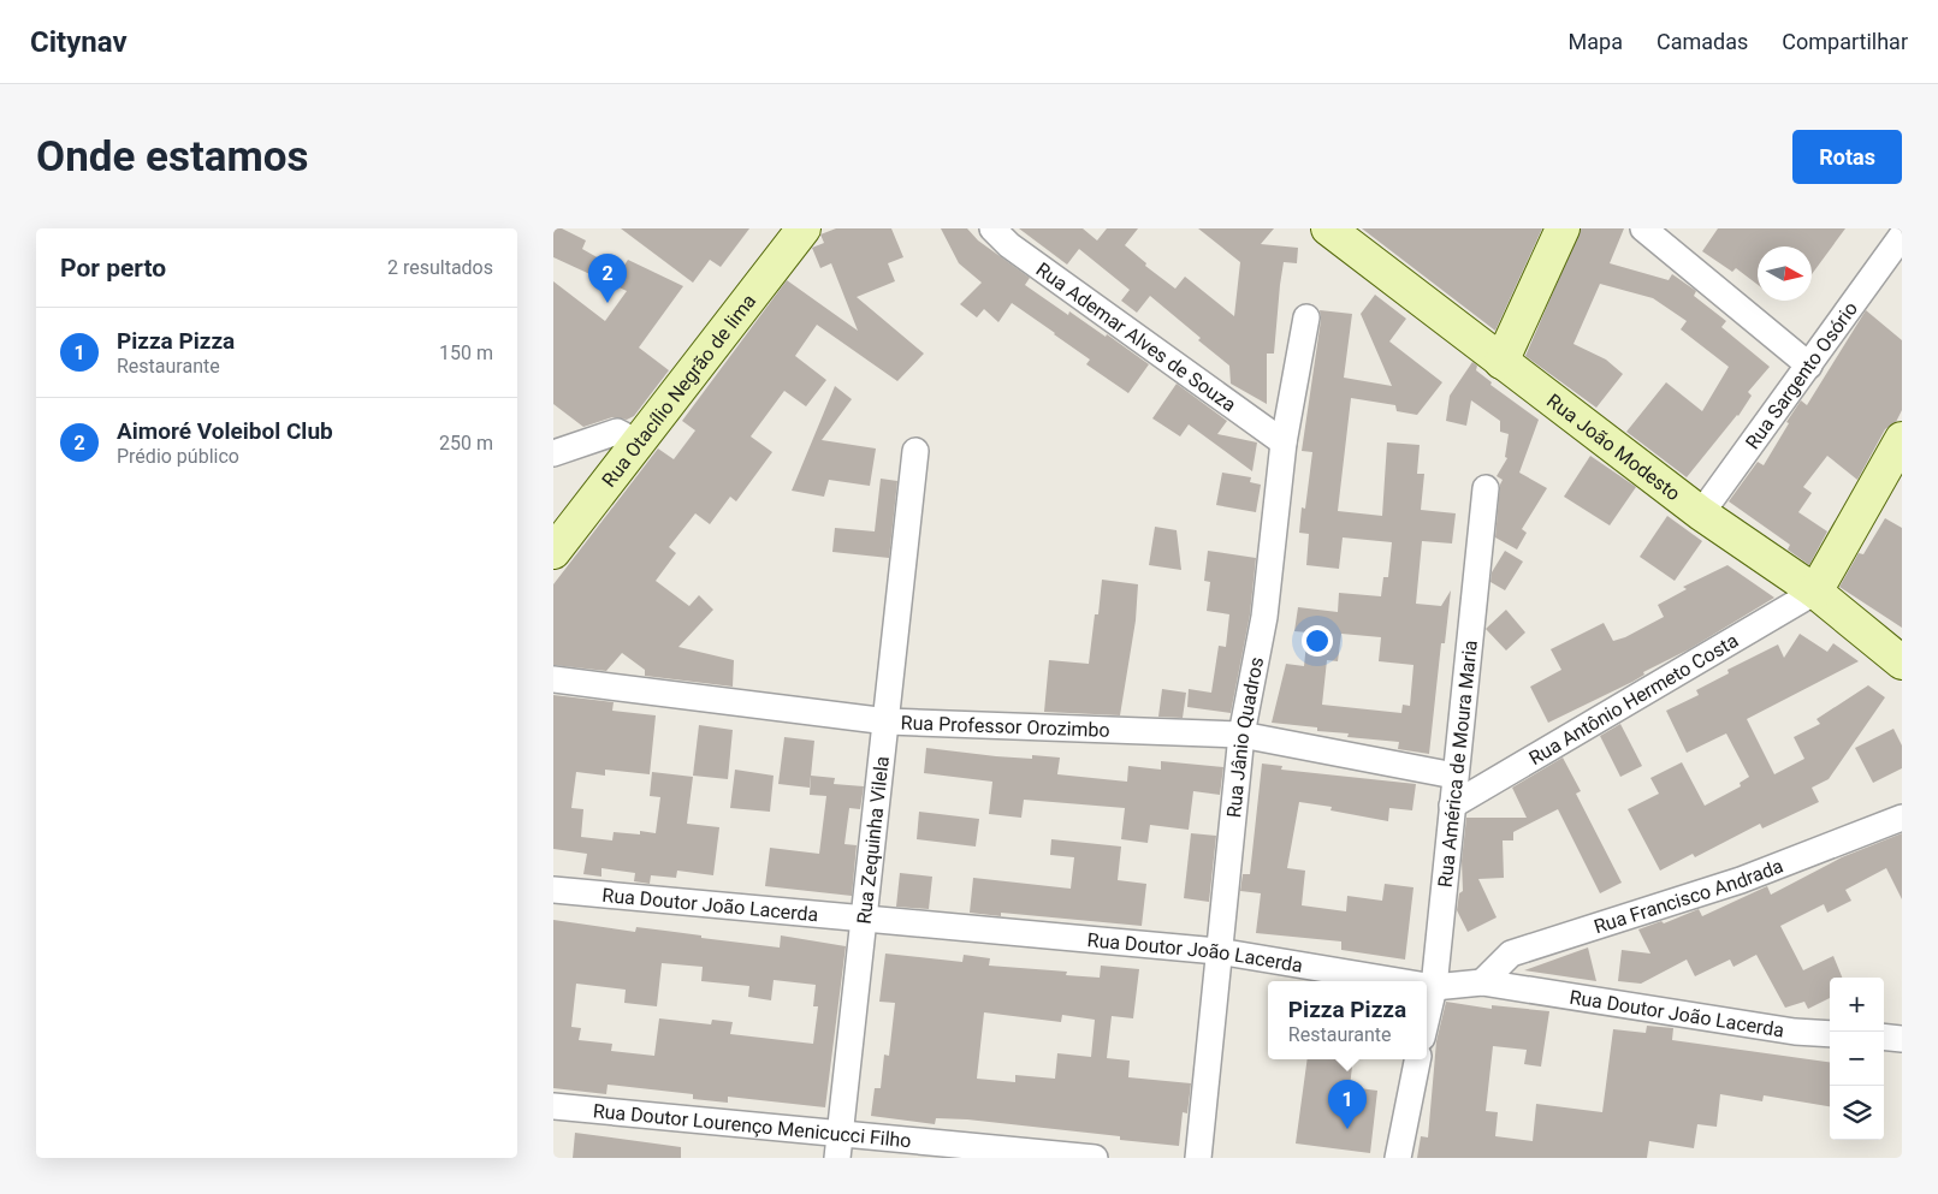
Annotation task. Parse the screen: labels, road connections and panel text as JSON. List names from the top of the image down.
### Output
{
  "streets": {
    "main road": ["Rua Otacílio Negrão de lima", "Rua João Modesto"],
    "street": [
      "Rua Ademar Alves de Souza",
      "Rua Sargento Osório",
      "Rua Antônio Hermeto Costa",
      "Rua Professor Orozimbo",
      "Rua Jânio Quadros",
      "Rua América de Moura Maria",
      "Rua Zequinha Vilela",
      "Rua Francisco Andrada",
      "Rua Doutor João Lacerda",
      "Rua Doutor Lourenço Menicucci Filho"
    ]
  },
  "crossings": [
    ["Rua Ademar Alves de Souza", "Rua Jânio Quadros"],
    ["Rua Sargento Osório", "Rua João Modesto"],
    ["Rua João Modesto", "Rua Antônio Hermeto Costa"],
    ["Rua Antônio Hermeto Costa", "Rua América de Moura Maria"],
    ["Rua Professor Orozimbo", "Rua Jânio Quadros"],
    ["Rua Professor Orozimbo", "Rua América de Moura Maria"],
    ["Rua Professor Orozimbo", "Rua Zequinha Vilela"],
    ["Rua Jânio Quadros", "Rua Doutor João Lacerda"],
    ["Rua América de Moura Maria", "Rua Doutor João Lacerda"],
    ["Rua Zequinha Vilela", "Rua Doutor João Lacerda"],
    ["Rua Zequinha Vilela", "Rua Doutor Lourenço Menicucci Filho"],
    ["Rua Francisco Andrada", "Rua Doutor João Lacerda"]
  ],
  "north": "right",
  "page": {
    "header": "Citynav",
    "nav": ["Mapa", "Camadas", "Compartilhar"],
    "buttons": "Rotas",
    "title": "Onde estamos",
    "heading": ["Por perto", "2 resultados"],
    "pins": ["2", "1"],
    "list": [
      {
        "mark": "1",
        "name": "Pizza Pizza",
        "note": "Restaurante",
        "value": "150 m"
      },
      {
        "mark": "2",
        "name": "Aimoré Voleibol Club",
        "note": "Prédio público",
        "value": "250 m"
      }
    ],
    "map_buttons": ["+", "−"],
    "popup": ["Pizza Pizza", "Restaurante"]
  }
}
